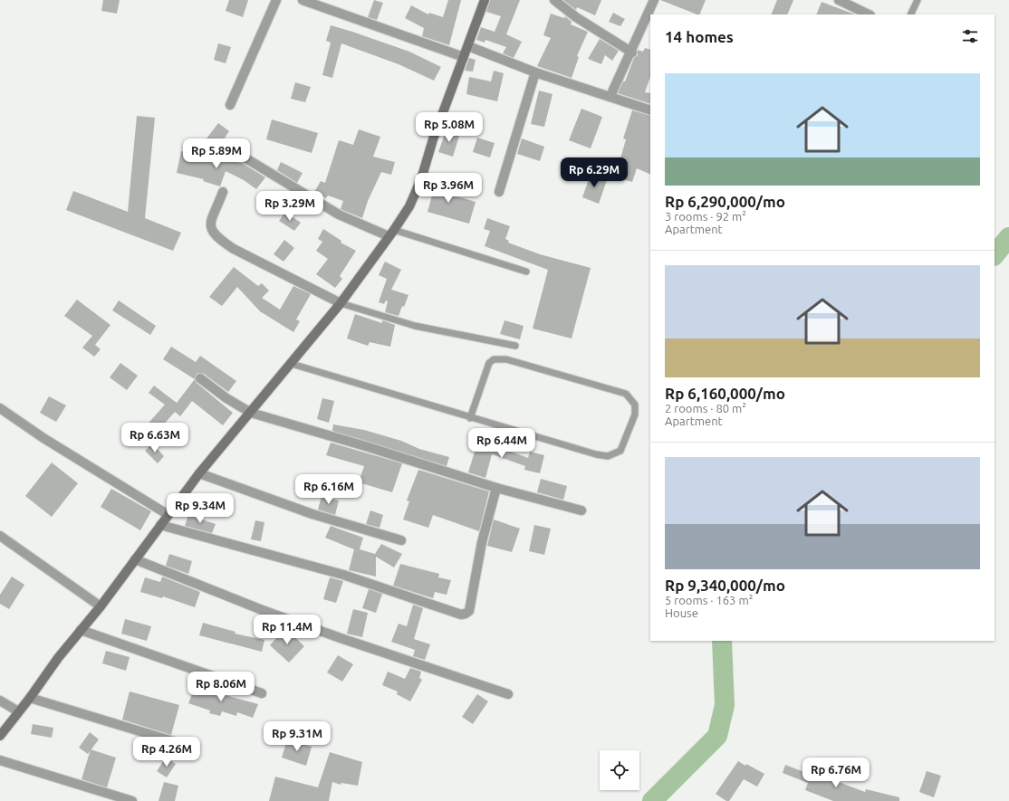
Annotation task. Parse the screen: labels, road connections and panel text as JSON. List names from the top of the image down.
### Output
{
  "page": {
    "heading": "14 homes",
    "list": [
      {
        "name": "Rp 6,290,000/mo",
        "note": "3 rooms · 92 m² · Apartment"
      },
      {
        "name": "Rp 6,160,000/mo",
        "note": "2 rooms · 80 m² · Apartment"
      },
      {
        "name": "Rp 9,340,000/mo",
        "note": "5 rooms · 163 m² · House"
      }
    ],
    "price": [
      "Rp 5.08M",
      "Rp 5.89M",
      "Rp 6.29M",
      "Rp 3.96M",
      "Rp 3.29M",
      "Rp 6.63M",
      "Rp 6.44M",
      "Rp 6.16M",
      "Rp 9.34M",
      "Rp 11.4M",
      "Rp 8.06M",
      "Rp 9.31M",
      "Rp 4.26M",
      "Rp 6.76M"
    ]
  }
}
